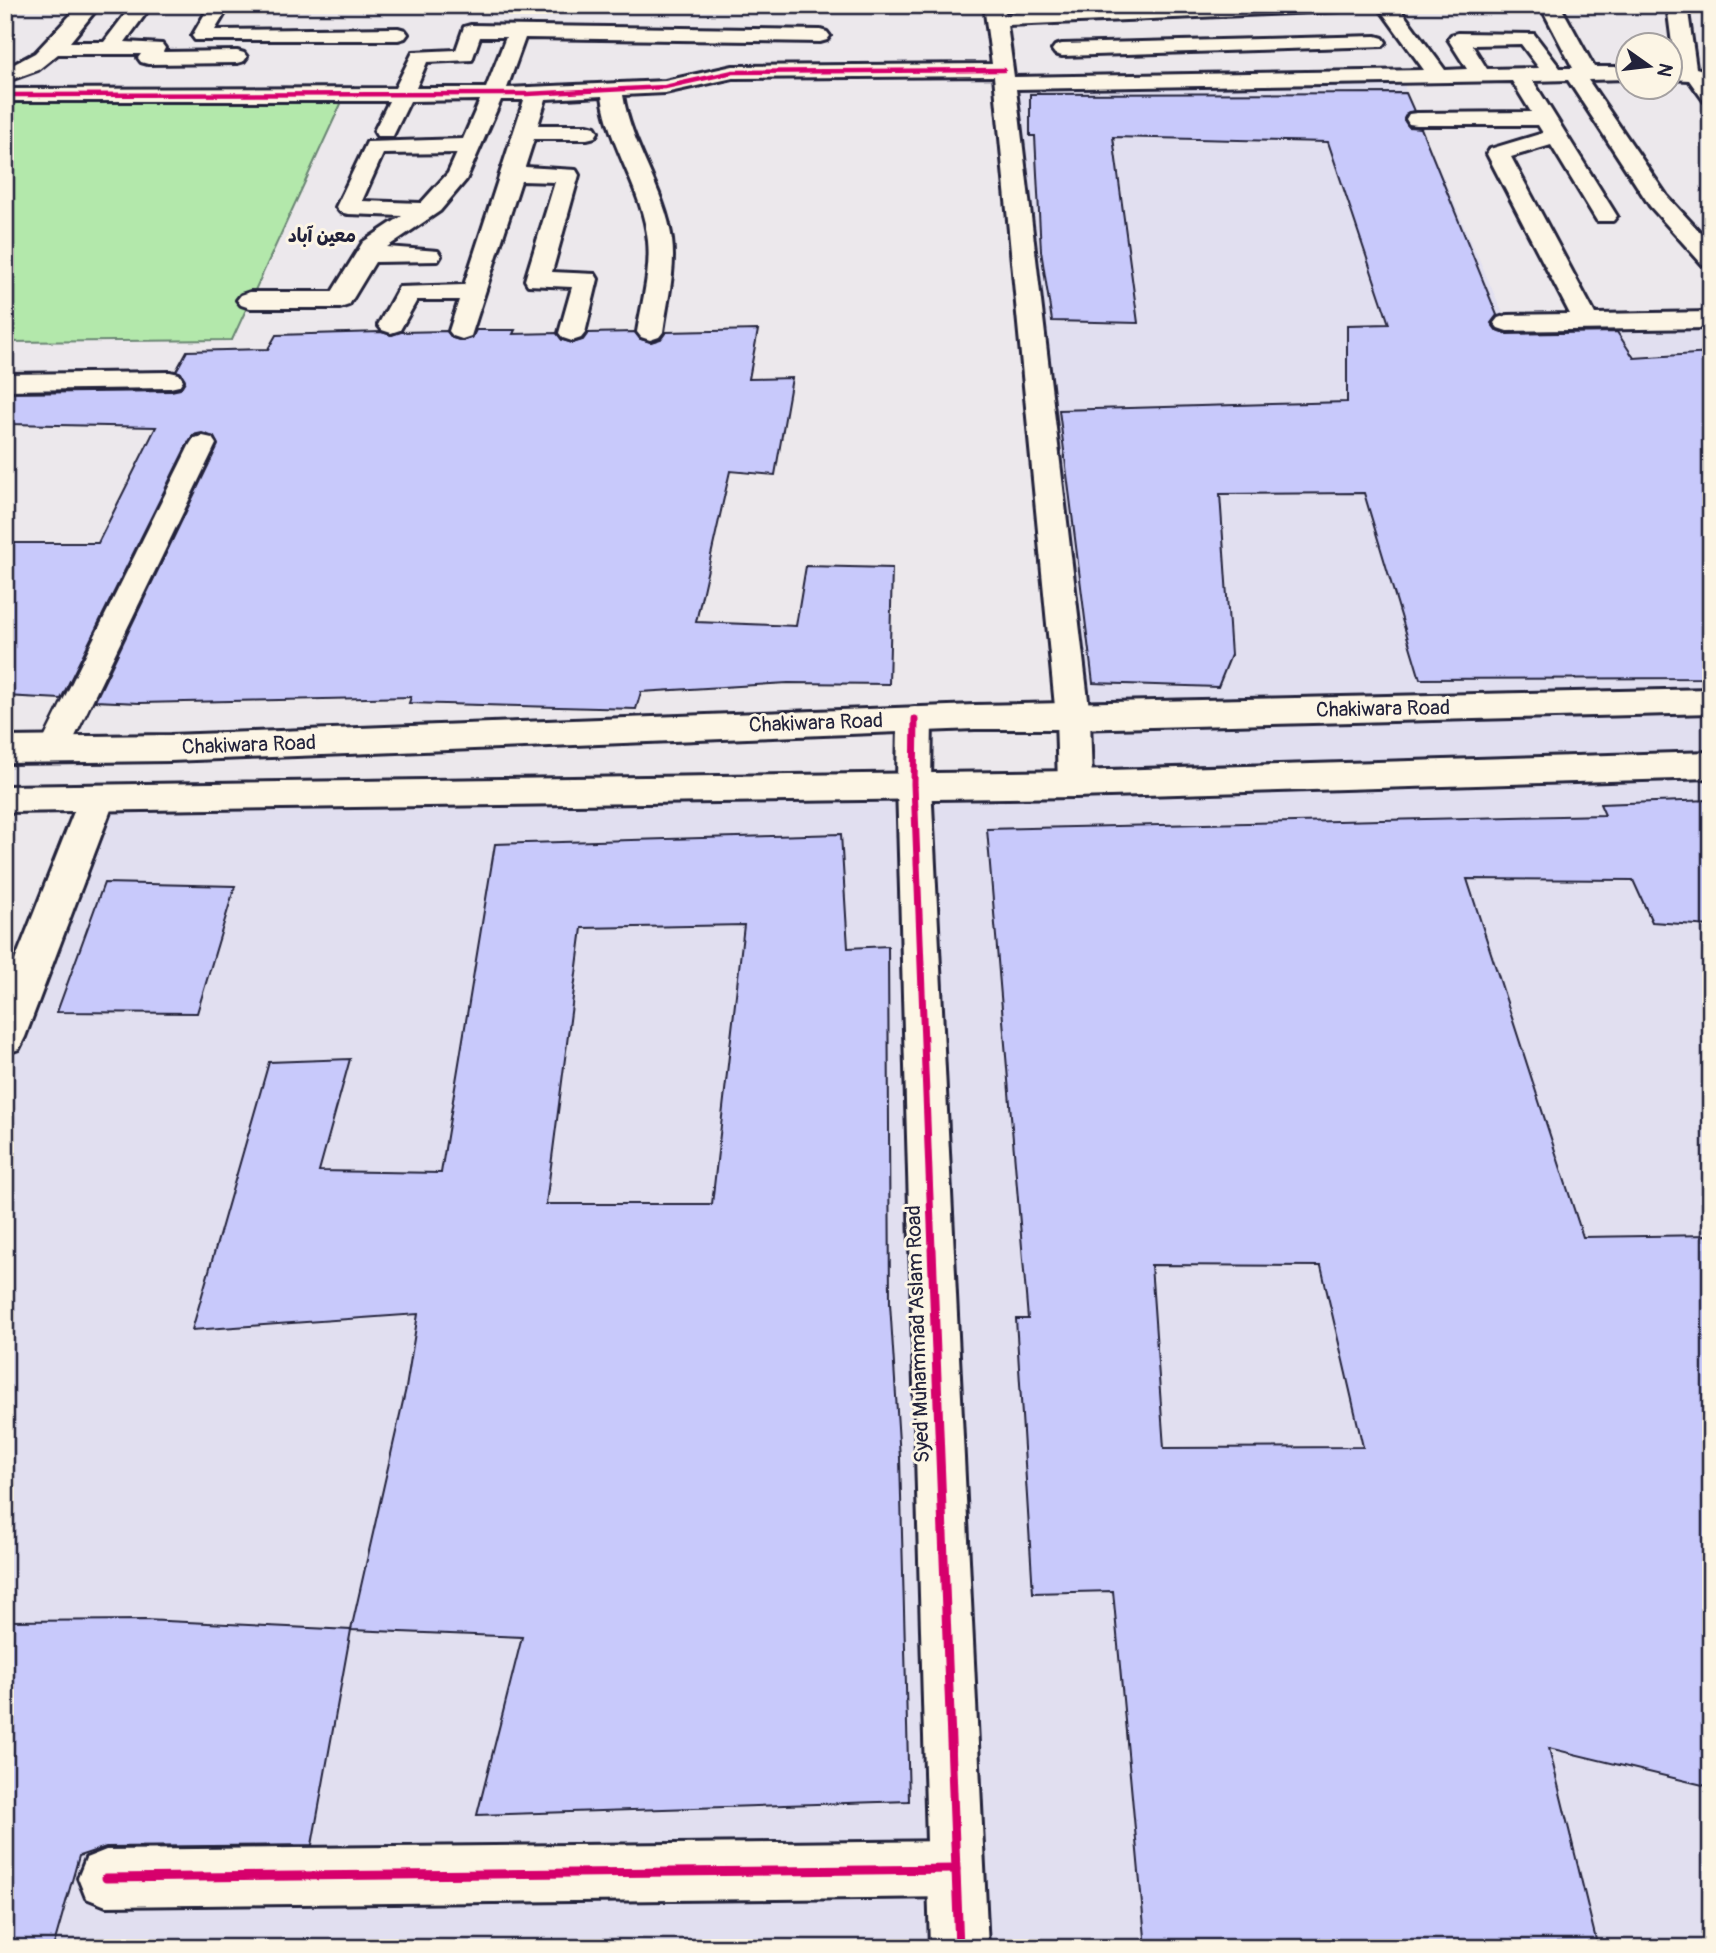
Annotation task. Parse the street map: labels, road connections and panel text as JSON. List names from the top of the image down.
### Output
{
  "streets": {
    "street": ["Chakiwara Road", "Syed Muhammad Aslam Road"]
  },
  "crossings": [
    ["Chakiwara Road", "Syed Muhammad Aslam Road"]
  ],
  "districts": ["معین آباد"],
  "north": "right"
}
